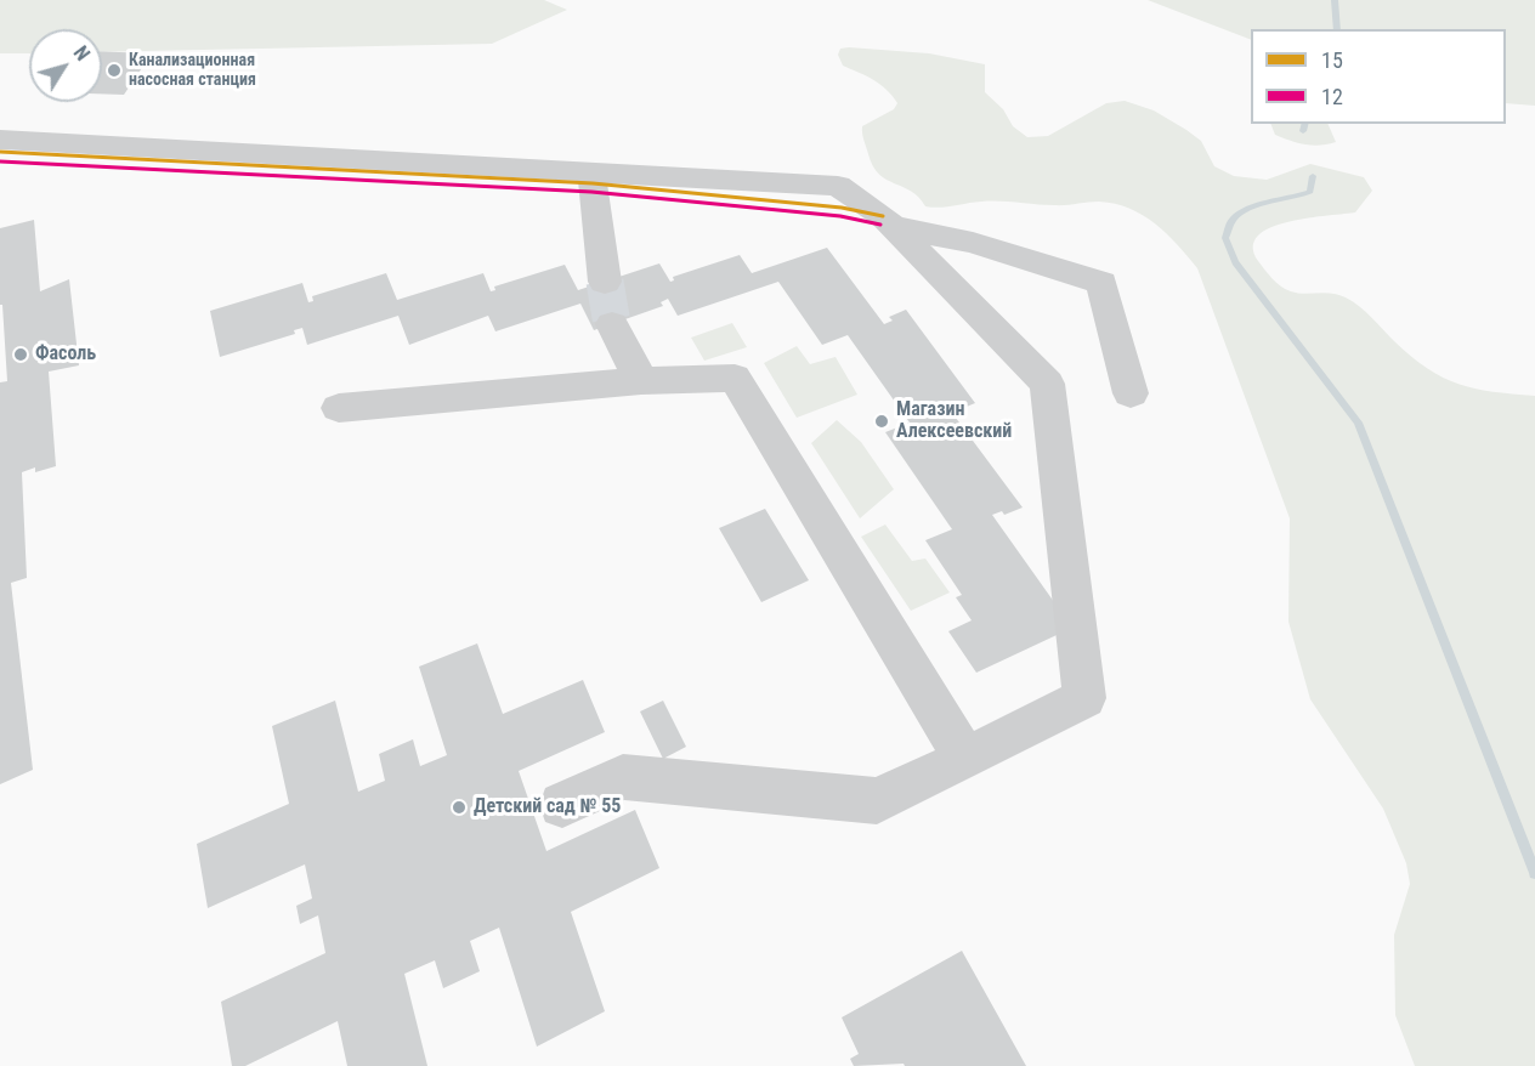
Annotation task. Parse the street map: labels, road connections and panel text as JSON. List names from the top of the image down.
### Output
{
  "places": [
    "Канализационная насосная станция",
    "Фасоль",
    "Магазин Алексеевский",
    "Детский сад № 55"
  ],
  "lines": ["transit line 15", "transit line 12"],
  "legend": ["15", "12"],
  "north": "top right"
}
